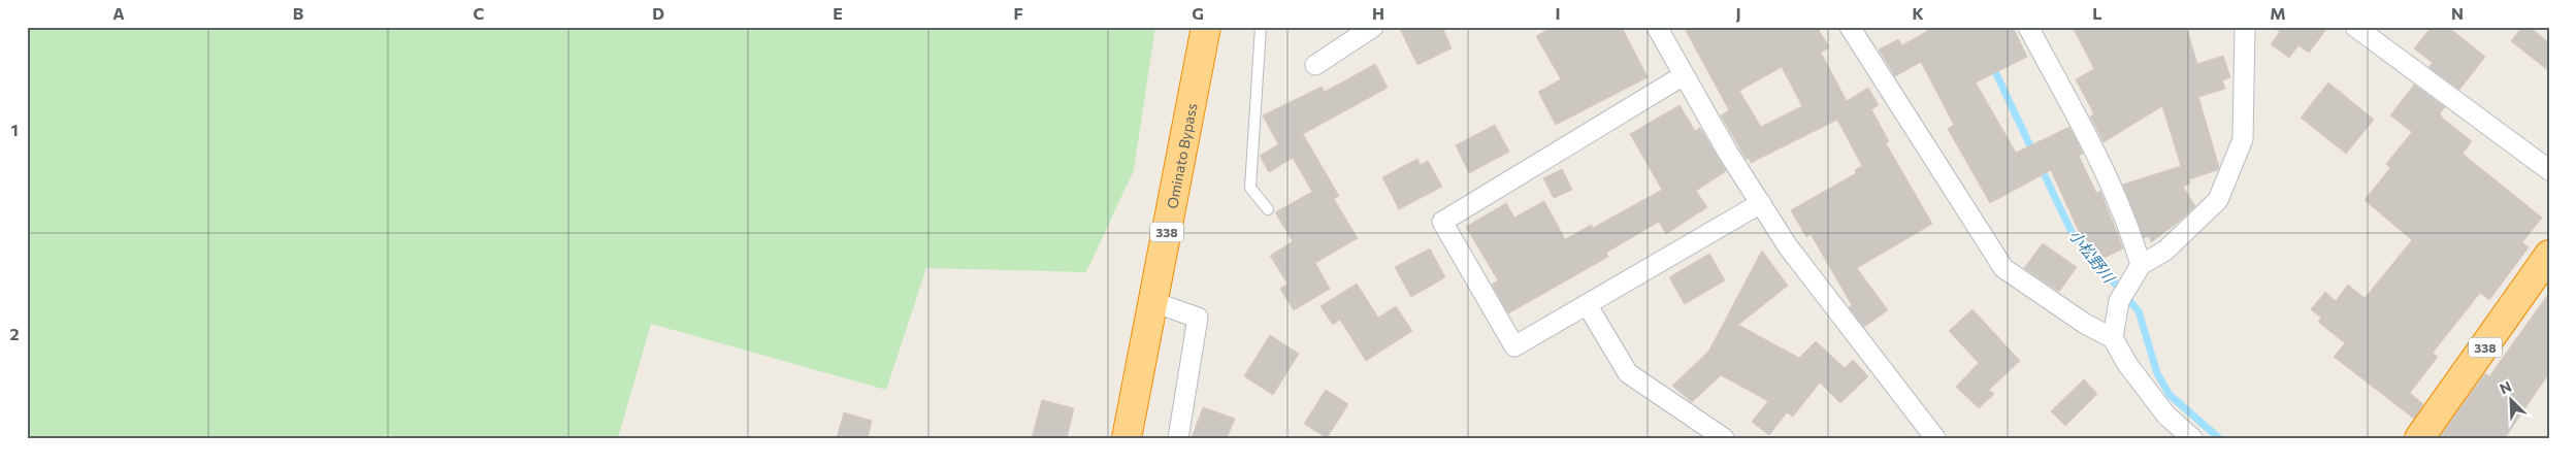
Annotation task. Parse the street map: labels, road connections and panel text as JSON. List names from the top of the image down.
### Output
{
  "streets": {
    "highway": ["Ominato Bypass", "338"]
  },
  "water": ["小松野川"],
  "north": "top left",
  "grid": {
    "columns": [
      "A",
      "B",
      "C",
      "D",
      "E",
      "F",
      "G",
      "H",
      "I",
      "J",
      "K",
      "L",
      "M",
      "N"
    ],
    "rows": ["1", "2"]
  }
}
